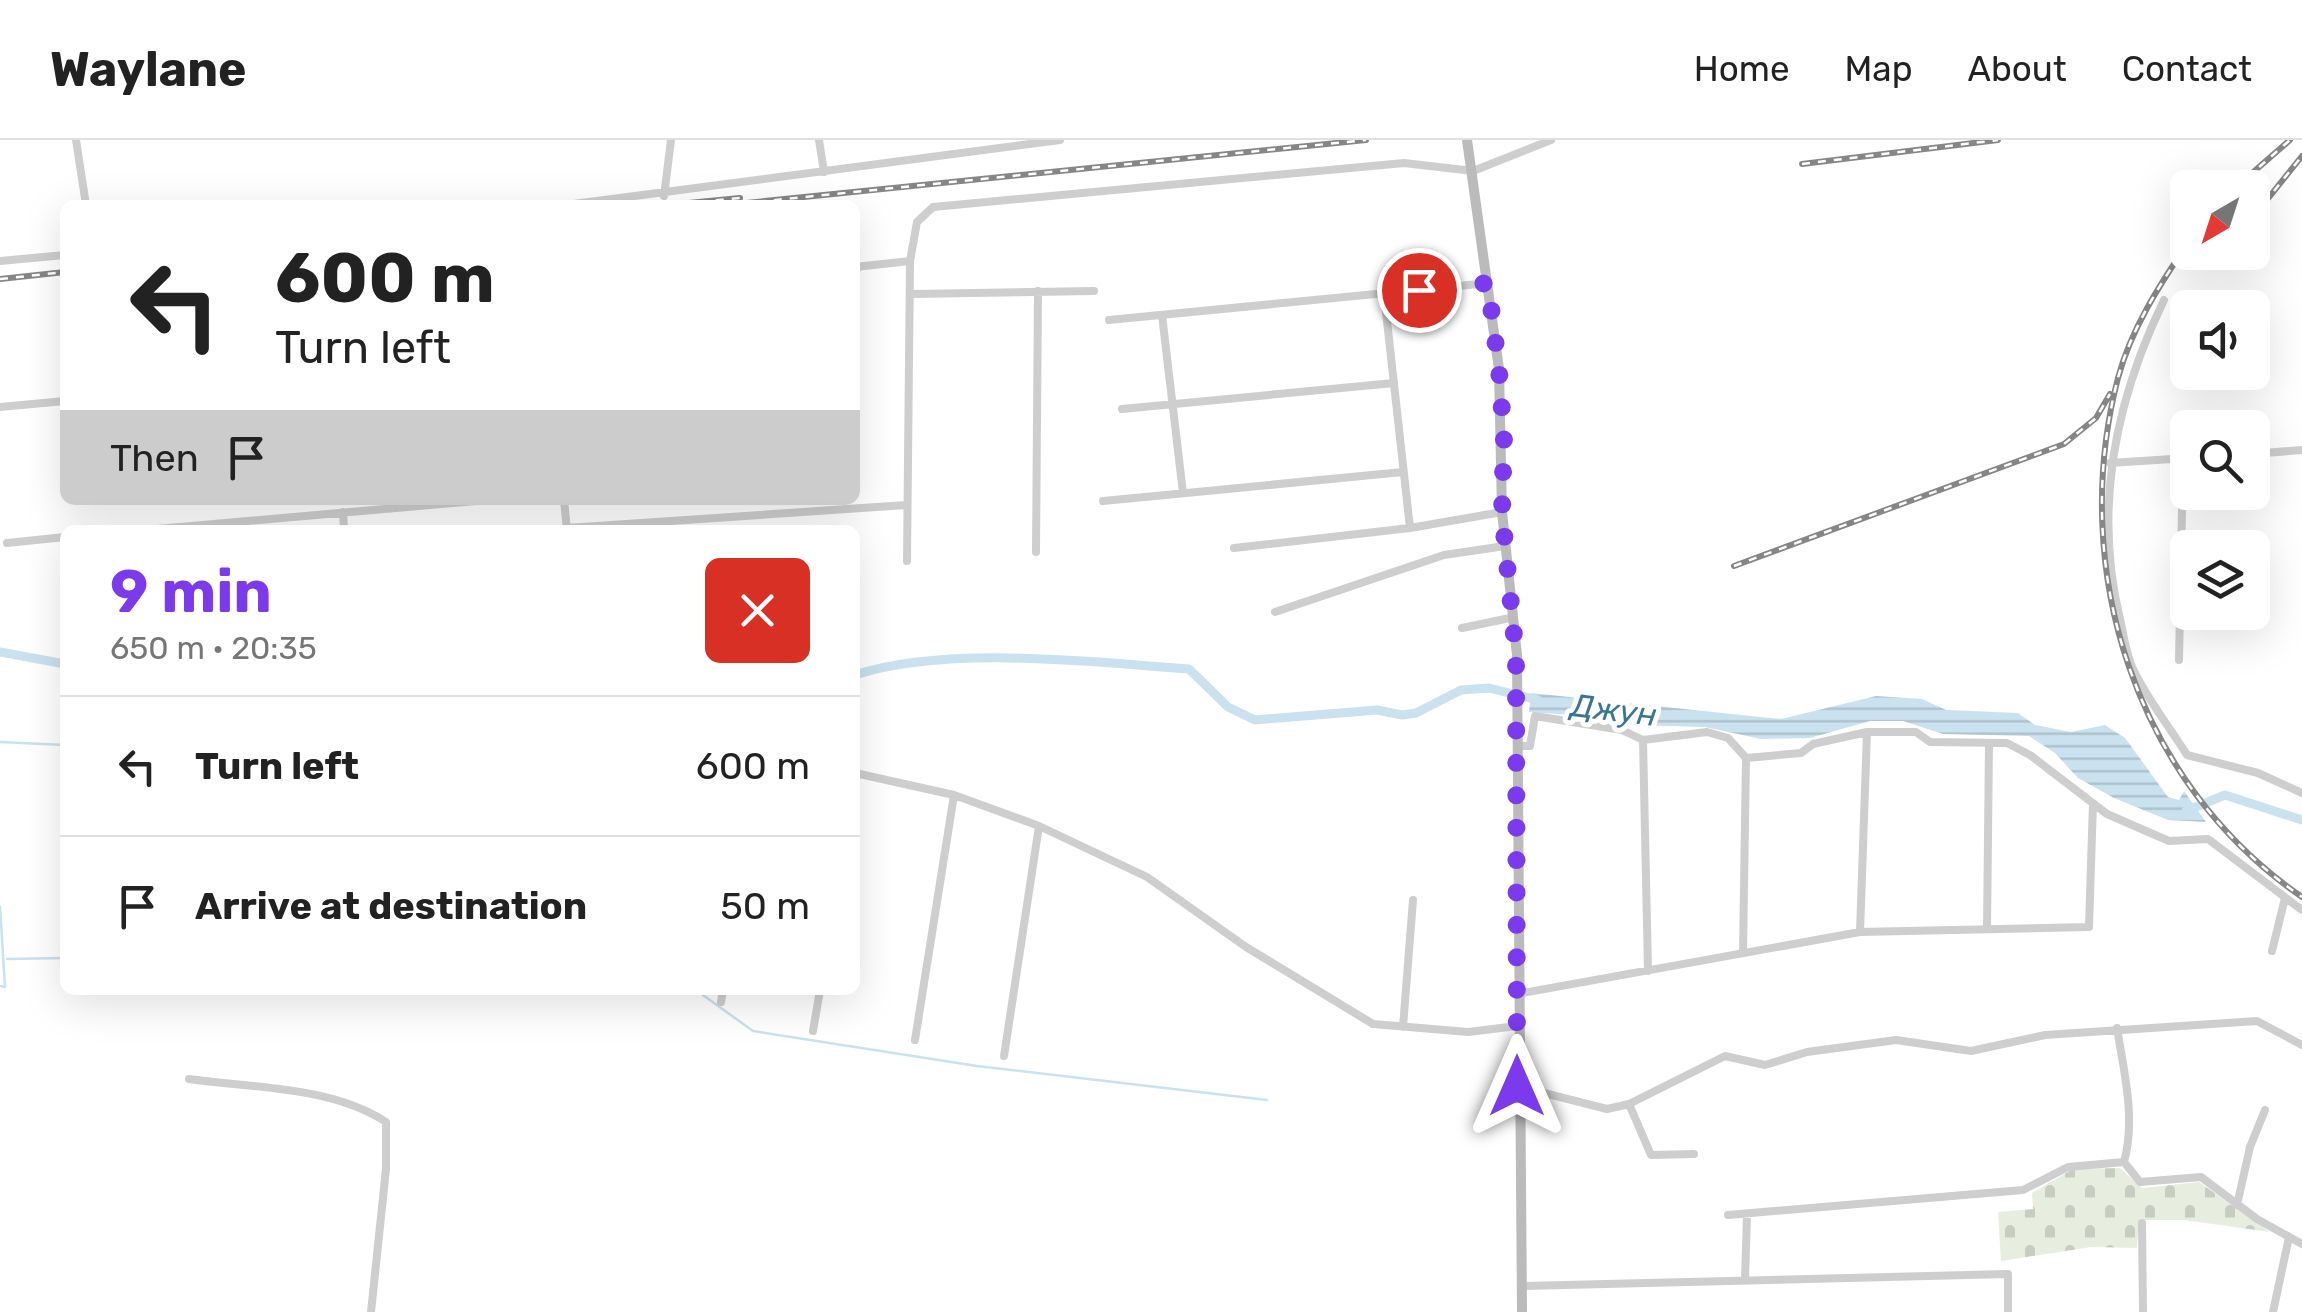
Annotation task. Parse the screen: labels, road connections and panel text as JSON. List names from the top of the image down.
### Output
{
  "water": ["Джун"],
  "north": "bottom left",
  "page": {
    "header": "Waylane",
    "nav": [
      "Home",
      "Map",
      "About",
      "Contact"
    ],
    "turn": ["600 m", "Turn left"],
    "then": "Then",
    "heading": ["9 min", "650 m · 20:35"],
    "list": [
      {
        "name": "Turn left",
        "value": "600 m"
      },
      {
        "name": "Arrive at destination",
        "value": "50 m"
      }
    ]
  }
}
